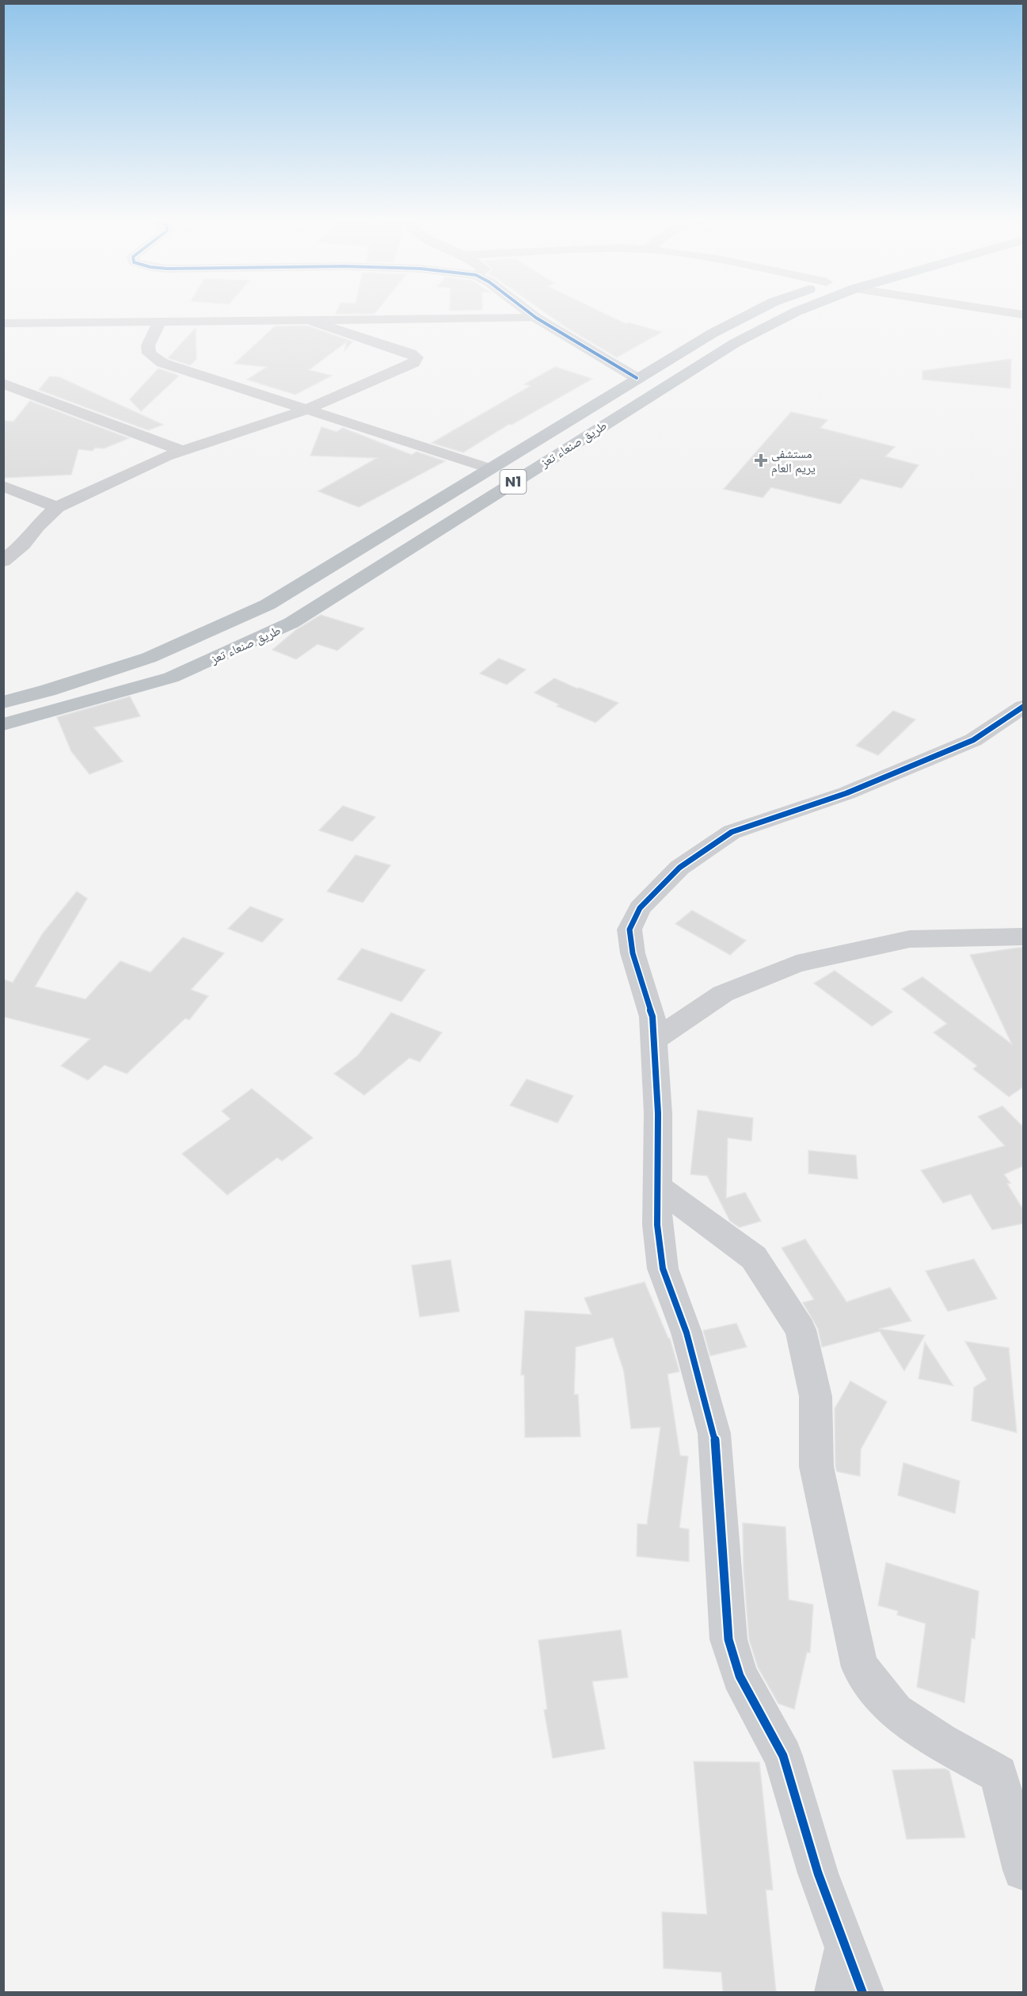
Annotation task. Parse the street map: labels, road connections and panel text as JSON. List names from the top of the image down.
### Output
{
  "streets": {
    "highway": ["طريق صنعاء تعز", "N1"]
  },
  "places": {
    "health": ["مستشفى يريم العام"]
  }
}
